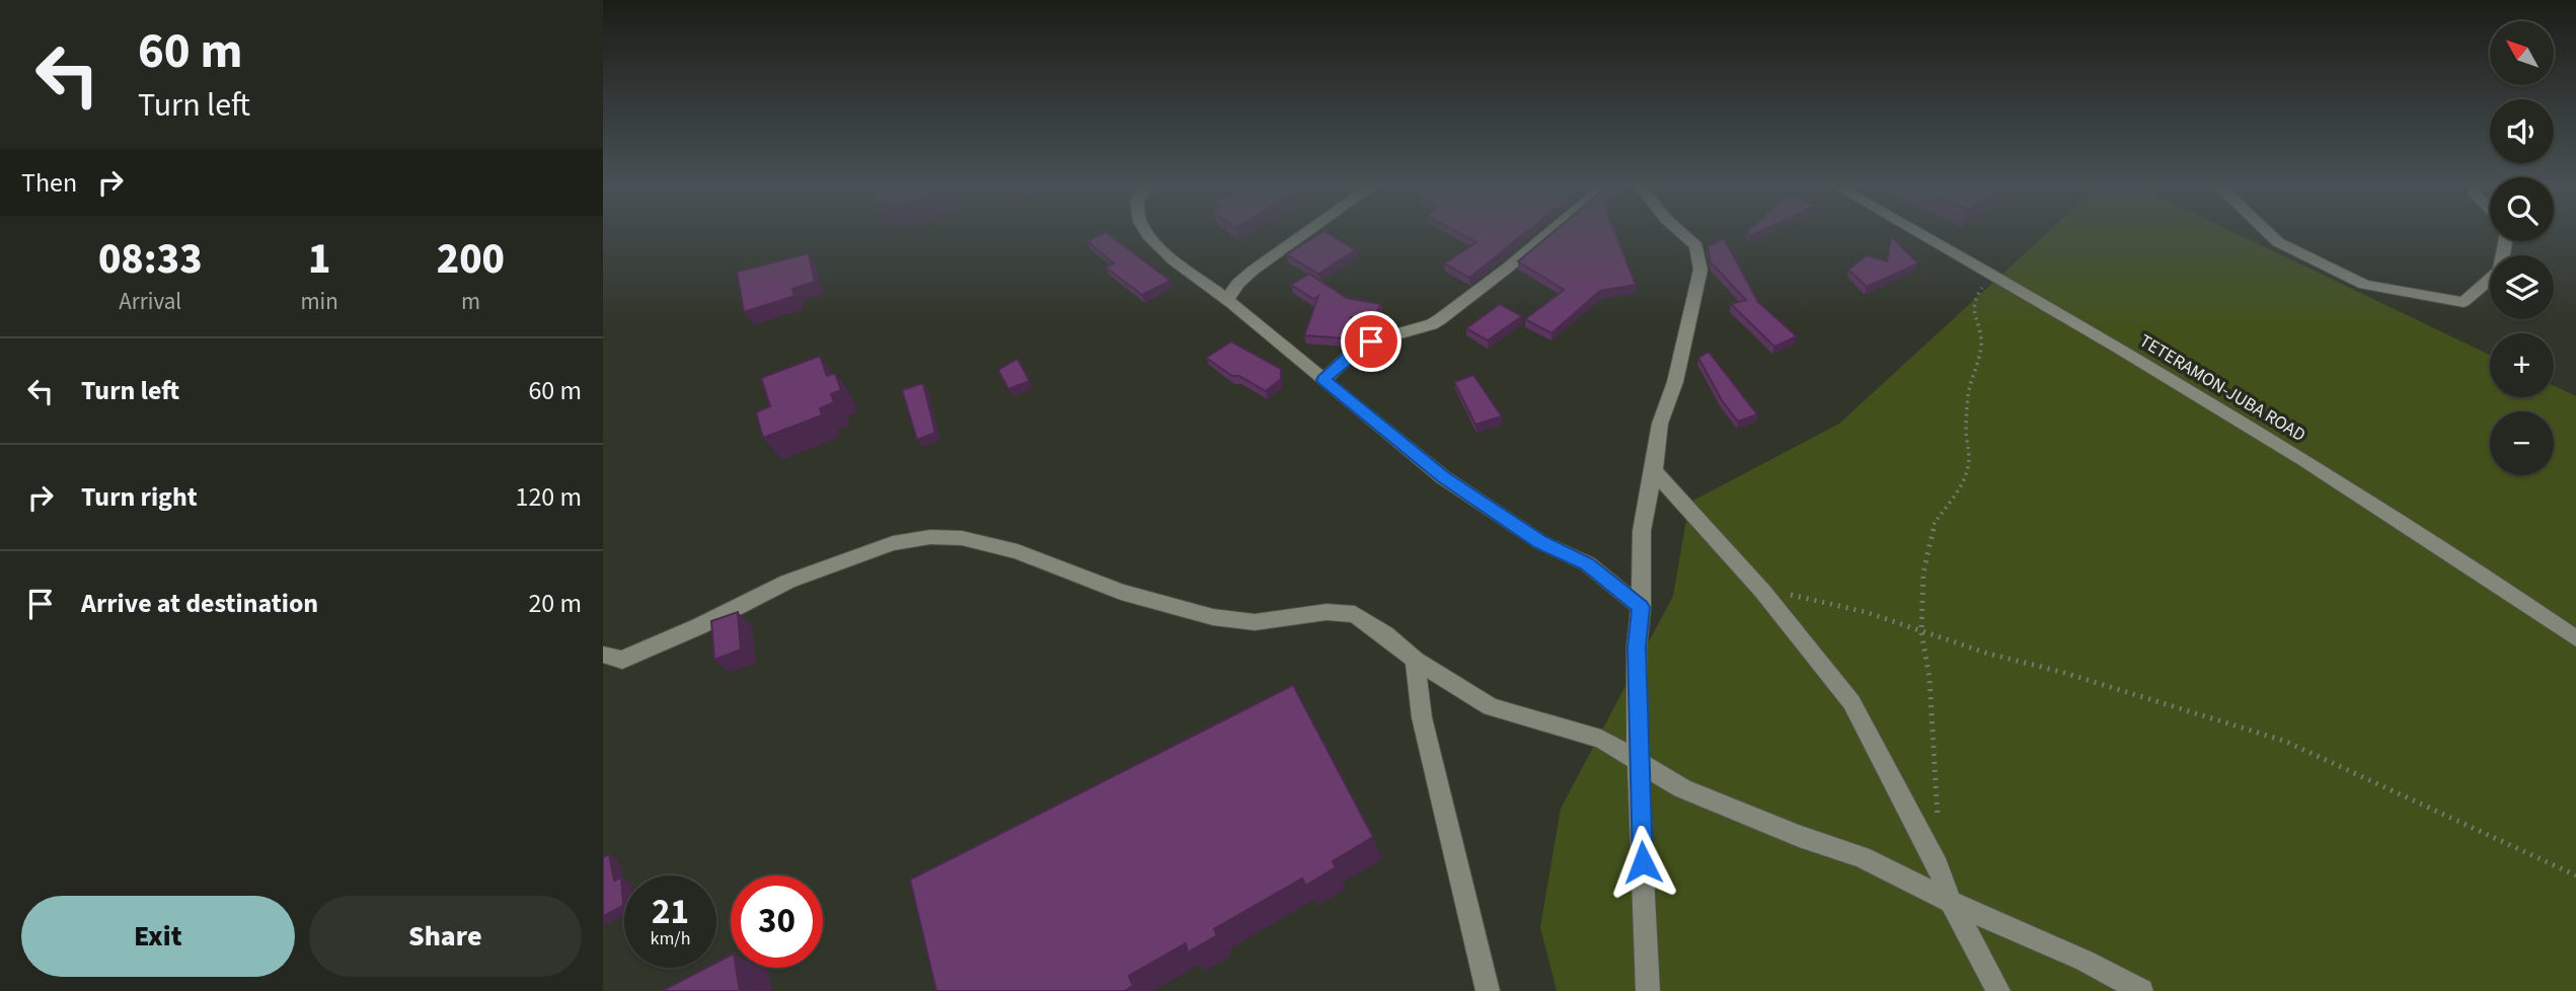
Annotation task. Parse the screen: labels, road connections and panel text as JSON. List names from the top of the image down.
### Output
{
  "streets": {
    "street": ["TETERAMON-JUBA ROAD"]
  },
  "north": "top left",
  "page": {
    "turn": ["60 m", "Turn left"],
    "map_buttons": ["+", "−"],
    "then": "Then",
    "eta": [
      "08:33",
      "Arrival",
      "1",
      "min",
      "200",
      "m"
    ],
    "list": [
      {
        "name": "Turn left",
        "value": "60 m"
      },
      {
        "name": "Turn right",
        "value": "120 m"
      },
      {
        "name": "Arrive at destination",
        "value": "20 m"
      }
    ],
    "speed": "21 km/h",
    "limit": "30",
    "buttons": ["Exit", "Share"]
  }
}
